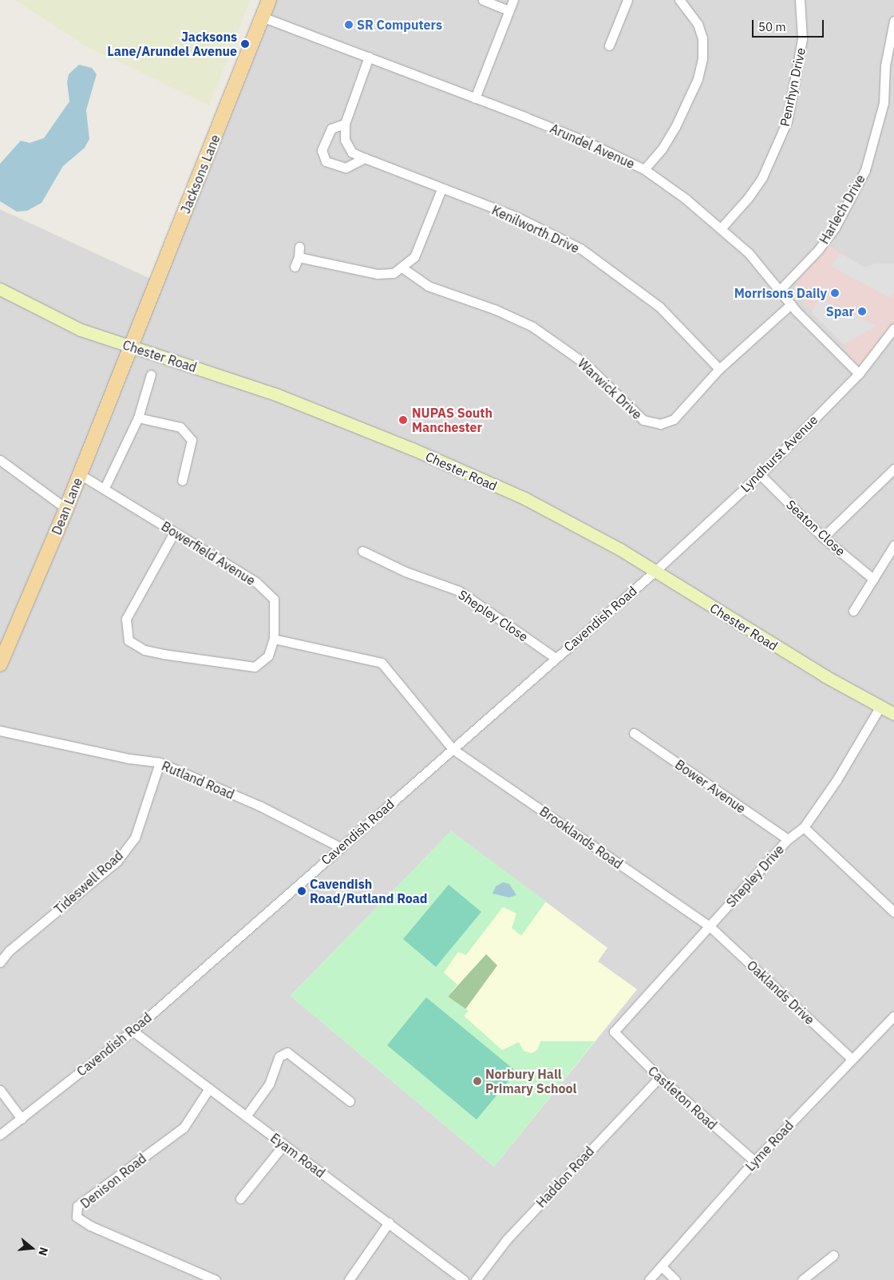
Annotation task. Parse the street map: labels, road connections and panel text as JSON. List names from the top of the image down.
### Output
{
  "streets": {
    "main road": ["Jacksons Lane", "Dean Lane"],
    "street": [
      "Penrhyn Drive",
      "Arundel Avenue",
      "Harlech Drive",
      "Kenilworth Drive",
      "Chester Road",
      "Warwick Drive",
      "Lyndhurst Avenue",
      "Seaton Close",
      "Bowerfield Avenue",
      "Shepley Close",
      "Cavendish Road",
      "Rutland Road",
      "Bower Avenue",
      "Brooklands Road",
      "Shepley Drive",
      "Tideswell Road",
      "Oaklands Drive",
      "Castleton Road",
      "Lyme Road",
      "Eyam Road",
      "Haddon Road",
      "Denison Road"
    ]
  },
  "crossings": [
    ["Penrhyn Drive", "Arundel Avenue"],
    ["Arundel Avenue", "Jacksons Lane"],
    ["Arundel Avenue", "Harlech Drive"],
    ["Arundel Avenue", "Kenilworth Drive"],
    ["Arundel Avenue", "Warwick Drive"],
    ["Arundel Avenue", "Lyndhurst Avenue"],
    ["Jacksons Lane", "Chester Road"],
    ["Jacksons Lane", "Dean Lane"],
    ["Kenilworth Drive", "Warwick Drive"],
    ["Chester Road", "Lyndhurst Avenue"],
    ["Chester Road", "Dean Lane"],
    ["Chester Road", "Cavendish Road"],
    ["Chester Road", "Shepley Drive"],
    ["Lyndhurst Avenue", "Seaton Close"],
    ["Lyndhurst Avenue", "Cavendish Road"],
    ["Dean Lane", "Bowerfield Avenue"],
    ["Shepley Close", "Cavendish Road"],
    ["Cavendish Road", "Rutland Road"],
    ["Cavendish Road", "Brooklands Road"],
    ["Cavendish Road", "Eyam Road"],
    ["Rutland Road", "Tideswell Road"],
    ["Bower Avenue", "Shepley Drive"],
    ["Brooklands Road", "Shepley Drive"],
    ["Brooklands Road", "Oaklands Drive"],
    ["Shepley Drive", "Oaklands Drive"],
    ["Shepley Drive", "Castleton Road"],
    ["Oaklands Drive", "Lyme Road"],
    ["Castleton Road", "Lyme Road"],
    ["Castleton Road", "Haddon Road"],
    ["Eyam Road", "Denison Road"]
  ],
  "places": [
    "SR Computers",
    "Jacksons Lane/Arundel Avenue",
    "Morrisons Daily",
    "Spar",
    "NUPAS South Manchester",
    "Cavendish Road/Rutland Road",
    "Norbury Hall Primary School"
  ],
  "scale_bar": "50 m",
  "north": "right"
}
